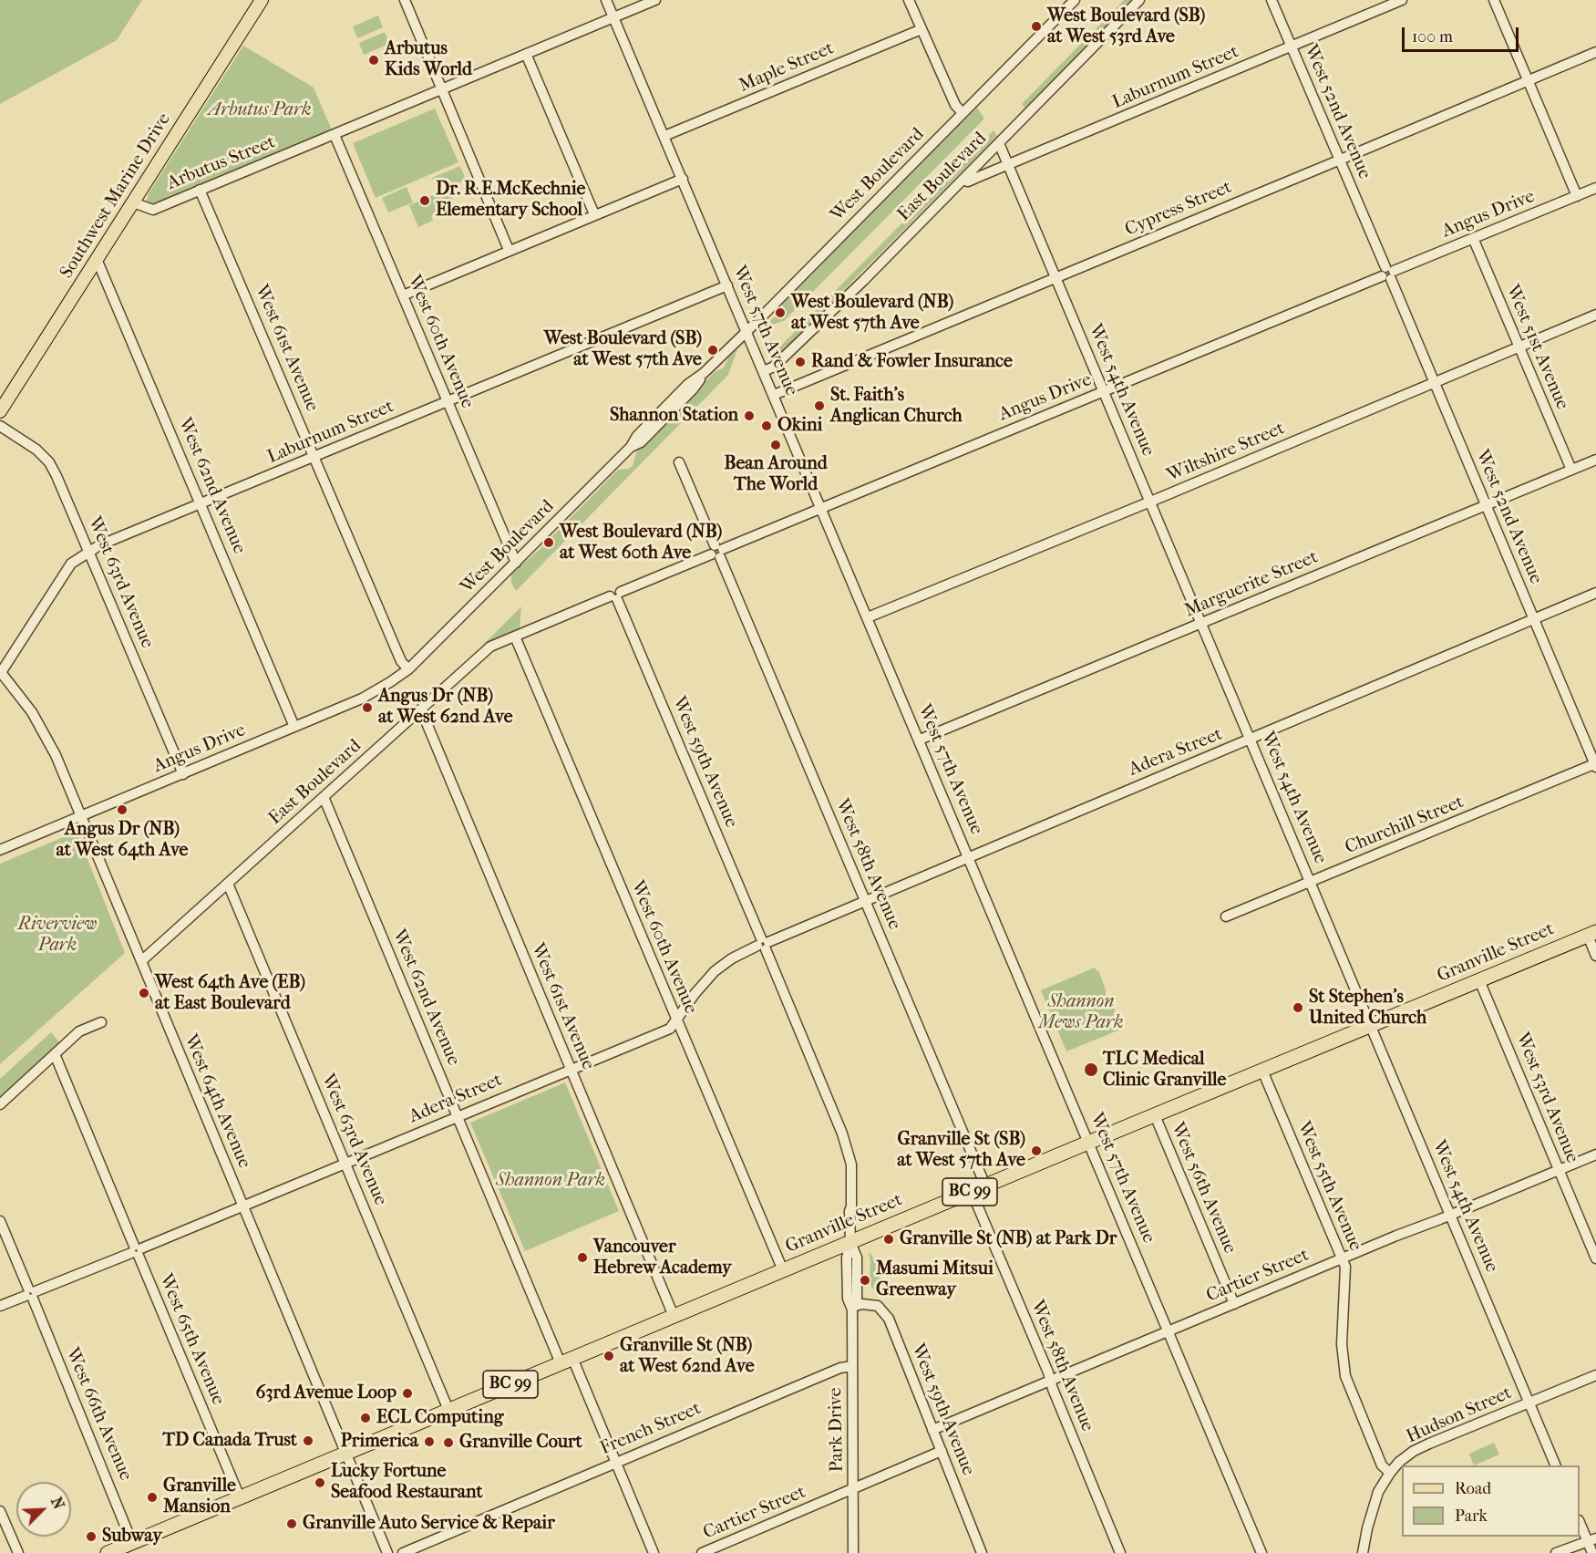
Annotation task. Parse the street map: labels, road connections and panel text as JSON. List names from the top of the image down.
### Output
{
  "streets": {
    "highway": ["Granville Street", "BC 99"],
    "main road": ["Southwest Marine Drive"],
    "street": [
      "Maple Street",
      "Laburnum Street",
      "West 52nd Avenue",
      "Arbutus Street",
      "West Boulevard",
      "East Boulevard",
      "Cypress Street",
      "Angus Drive",
      "West 57th Avenue",
      "West 60th Avenue",
      "West 51st Avenue",
      "West 61st Avenue",
      "West 54th Avenue",
      "Wiltshire Street",
      "West 62nd Avenue",
      "West 63rd Avenue",
      "Marguerite Street",
      "Adera Street",
      "West 59th Avenue",
      "Churchill Street",
      "West 58th Avenue",
      "West 53rd Avenue",
      "West 64th Avenue",
      "West 55th Avenue",
      "West 56th Avenue",
      "Cartier Street",
      "West 65th Avenue",
      "West 66th Avenue",
      "Hudson Street",
      "French Street",
      "Park Drive"
    ]
  },
  "crossings": [
    ["Maple Street", "West 57th Avenue"],
    ["Laburnum Street", "West 52nd Avenue"],
    ["Laburnum Street", "East Boulevard"],
    ["Laburnum Street", "West 57th Avenue"],
    ["Laburnum Street", "West 60th Avenue"],
    ["Laburnum Street", "West 61st Avenue"],
    ["Laburnum Street", "West 54th Avenue"],
    ["Laburnum Street", "West 62nd Avenue"],
    ["Laburnum Street", "West 63rd Avenue"],
    ["Laburnum Street", "West 64th Avenue"],
    ["West 52nd Avenue", "Cypress Street"],
    ["West 52nd Avenue", "Angus Drive"],
    ["West 52nd Avenue", "Wiltshire Street"],
    ["West 52nd Avenue", "Marguerite Street"],
    ["West 52nd Avenue", "Adera Street"],
    ["West 52nd Avenue", "Churchill Street"],
    ["Arbutus Street", "Southwest Marine Drive"],
    ["Arbutus Street", "West 57th Avenue"],
    ["Arbutus Street", "West 60th Avenue"],
    ["Arbutus Street", "West 61st Avenue"],
    ["West Boulevard", "Angus Drive"],
    ["West Boulevard", "West 57th Avenue"],
    ["West Boulevard", "West 60th Avenue"],
    ["West Boulevard", "West 61st Avenue"],
    ["East Boulevard", "Angus Drive"],
    ["East Boulevard", "West 57th Avenue"],
    ["East Boulevard", "West 60th Avenue"],
    ["East Boulevard", "West 61st Avenue"],
    ["East Boulevard", "West 54th Avenue"],
    ["East Boulevard", "West 62nd Avenue"],
    ["East Boulevard", "West 63rd Avenue"],
    ["East Boulevard", "West 64th Avenue"],
    ["Southwest Marine Drive", "West 62nd Avenue"],
    ["Cypress Street", "West 57th Avenue"],
    ["Cypress Street", "West 54th Avenue"],
    ["Angus Drive", "West 57th Avenue"],
    ["Angus Drive", "West 60th Avenue"],
    ["Angus Drive", "West 51st Avenue"],
    ["Angus Drive", "West 61st Avenue"],
    ["Angus Drive", "West 54th Avenue"],
    ["Angus Drive", "West 62nd Avenue"],
    ["Angus Drive", "West 63rd Avenue"],
    ["Angus Drive", "West 59th Avenue"],
    ["Angus Drive", "West 58th Avenue"],
    ["Angus Drive", "West 64th Avenue"],
    ["West 57th Avenue", "Wiltshire Street"],
    ["West 57th Avenue", "Marguerite Street"],
    ["West 57th Avenue", "Adera Street"],
    ["West 57th Avenue", "Granville Street"],
    ["West 57th Avenue", "Cartier Street"],
    ["West 60th Avenue", "Adera Street"],
    ["West 60th Avenue", "Granville Street"],
    ["West 51st Avenue", "Wiltshire Street"],
    ["West 51st Avenue", "Marguerite Street"],
    ["West 61st Avenue", "Adera Street"],
    ["West 61st Avenue", "Granville Street"],
    ["West 54th Avenue", "Wiltshire Street"],
    ["West 54th Avenue", "Marguerite Street"],
    ["West 54th Avenue", "Adera Street"],
    ["West 54th Avenue", "Churchill Street"],
    ["West 54th Avenue", "Granville Street"],
    ["West 54th Avenue", "Cartier Street"],
    ["West 54th Avenue", "Hudson Street"],
    ["West 62nd Avenue", "Adera Street"],
    ["West 62nd Avenue", "Granville Street"],
    ["West 62nd Avenue", "French Street"],
    ["West 63rd Avenue", "Adera Street"],
    ["West 63rd Avenue", "Granville Street"],
    ["Adera Street", "West 59th Avenue"],
    ["Adera Street", "West 58th Avenue"],
    ["Adera Street", "West 64th Avenue"],
    ["Adera Street", "West 65th Avenue"],
    ["Adera Street", "West 66th Avenue"],
    ["West 59th Avenue", "Granville Street"],
    ["West 59th Avenue", "Cartier Street"],
    ["West 59th Avenue", "Park Drive"],
    ["West 58th Avenue", "Granville Street"],
    ["West 58th Avenue", "Cartier Street"],
    ["Granville Street", "West 53rd Avenue"],
    ["Granville Street", "West 64th Avenue"],
    ["Granville Street", "West 55th Avenue"],
    ["Granville Street", "West 56th Avenue"],
    ["Granville Street", "West 65th Avenue"],
    ["Granville Street", "West 66th Avenue"],
    ["Granville Street", "Park Drive"],
    ["West 53rd Avenue", "Cartier Street"],
    ["West 55th Avenue", "Cartier Street"],
    ["West 55th Avenue", "Hudson Street"],
    ["West 56th Avenue", "Cartier Street"],
    ["Cartier Street", "Park Drive"],
    ["French Street", "Park Drive"]
  ],
  "parks": [
    "Arbutus Park",
    "Riverview Park",
    "Shannon Mews Park",
    "Shannon Park"
  ],
  "places": [
    "West Boulevard (SB) at West 53rd Ave",
    "Arbutus Kids World",
    "Dr. R.E.McKechnie Elementary School",
    "West Boulevard (NB) at West 57th Ave",
    "West Boulevard (SB) at West 57th Ave",
    "Rand & Fowler Insurance",
    "St. Faith's Anglican Church",
    "Shannon Station",
    "Okini",
    "Bean Around The World",
    "West Boulevard (NB) at West 60th Ave",
    "Angus Dr (NB) at West 62nd Ave",
    "Angus Dr (NB) at West 64th Ave",
    "West 64th Ave (EB) at East Boulevard",
    "St Stephen's United Church",
    "TLC Medical Clinic Granville",
    "Granville St (SB) at West 57th Ave",
    "Granville St (NB) at Park Dr",
    "Vancouver Hebrew Academy",
    "Masumi Mitsui Greenway",
    "Granville St (NB) at West 62nd Ave",
    "63rd Avenue Loop",
    "ECL Computing",
    "TD Canada Trust",
    "Primerica",
    "Granville Court",
    "Lucky Fortune Seafood Restaurant",
    "Granville Mansion",
    "Granville Auto Service & Repair",
    "Subway"
  ],
  "legend": ["Road", "Park"],
  "scale_bar": "100 m",
  "north": "top right"
}
